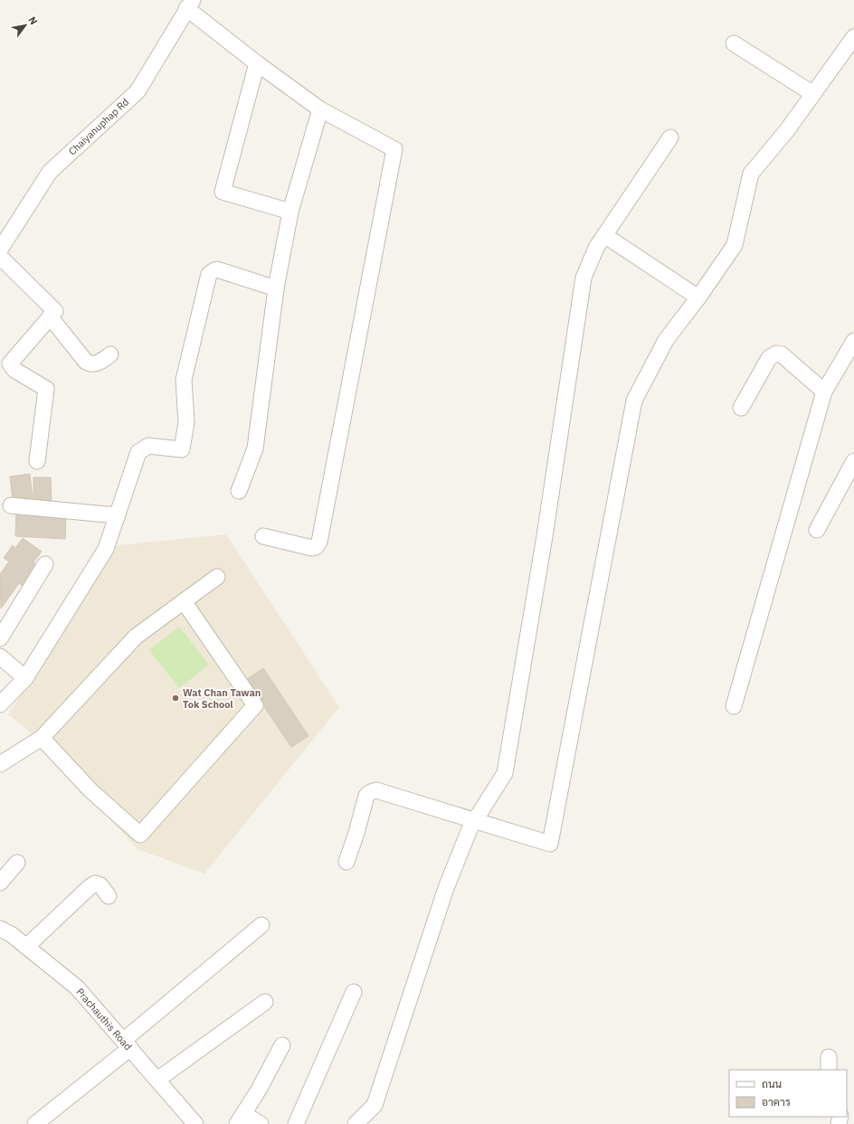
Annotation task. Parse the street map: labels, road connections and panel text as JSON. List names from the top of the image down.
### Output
{
  "streets": {
    "street": ["Chaiyanuphap Rd", "Prachauthis Road"]
  },
  "places": ["Wat Chan Tawan Tok School"],
  "legend": ["ถนน", "อาคาร"],
  "north": "top right"
}
